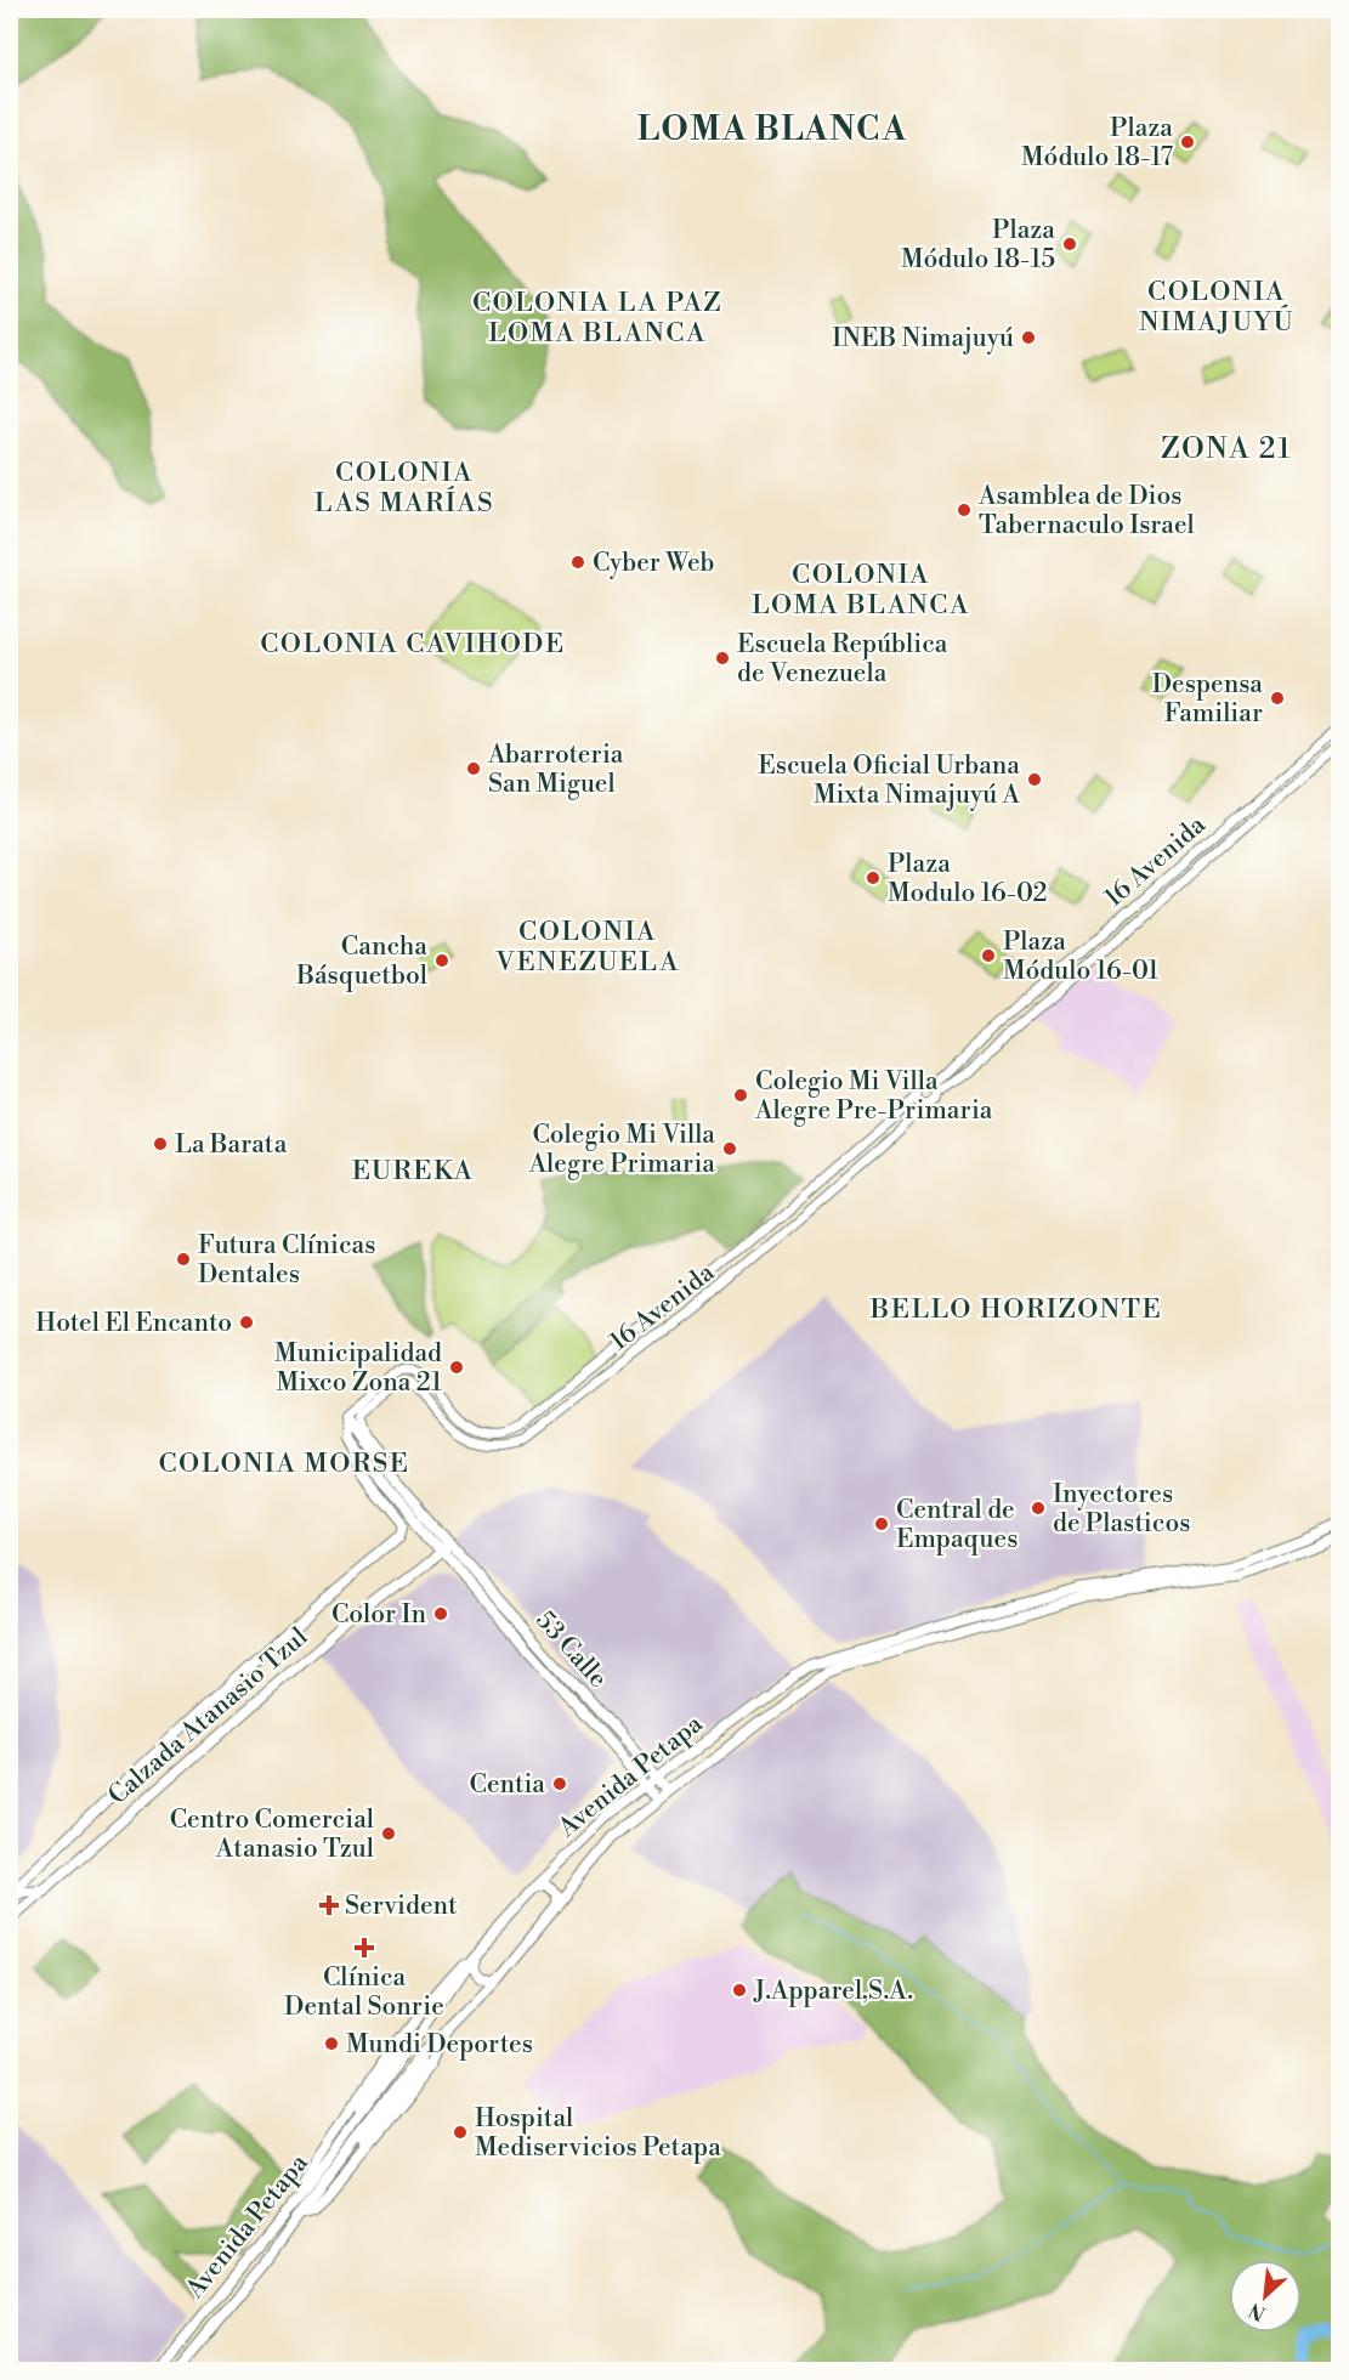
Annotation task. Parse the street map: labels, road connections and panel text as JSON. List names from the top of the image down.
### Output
{
  "streets": {
    "main road": [
      "16 Avenida",
      "53 Calle",
      "Calzada Atanasio Tzul",
      "Avenida Petapa"
    ]
  },
  "crossings": [
    ["53 Calle", "Calzada Atanasio Tzul"],
    ["53 Calle", "Avenida Petapa"]
  ],
  "districts": [
    "LOMA BLANCA",
    "COLONIA NIMAJUYÚ",
    "COLONIA LA PAZ LOMA BLANCA",
    "ZONA 21",
    "COLONIA LAS MARÍAS",
    "COLONIA LOMA BLANCA",
    "COLONIA CAVIHODE",
    "COLONIA VENEZUELA",
    "EUREKA",
    "BELLO HORIZONTE",
    "COLONIA MORSE"
  ],
  "places": {
    "other": [
      "Plaza Módulo 18-17",
      "Plaza Módulo 18-15",
      "INEB Nimajuyú",
      "Asamblea de Dios Tabernaculo Israel",
      "Cyber Web",
      "Escuela República de Venezuela",
      "Despensa Familiar",
      "Abarroteria San Miguel",
      "Escuela Oficial Urbana Mixta Nimajuyú A",
      "Plaza Modulo 16-02",
      "Plaza Módulo 16-01",
      "Cancha Básquetbol",
      "Colegio Mi Villa Alegre Pre-Primaria",
      "La Barata",
      "Colegio Mi Villa Alegre Primaria",
      "Futura Clínicas Dentales",
      "Hotel El Encanto",
      "Municipalidad Mixco Zona 21",
      "Inyectores de Plasticos",
      "Central de Empaques",
      "Color In",
      "Centia",
      "Centro Comercial Atanasio Tzul",
      "J.Apparel,S.A.",
      "Mundi Deportes",
      "Hospital Mediservicios Petapa"
    ],
    "health": ["Servident", "Clínica Dental Sonrie"]
  },
  "north": "bottom left"
}
